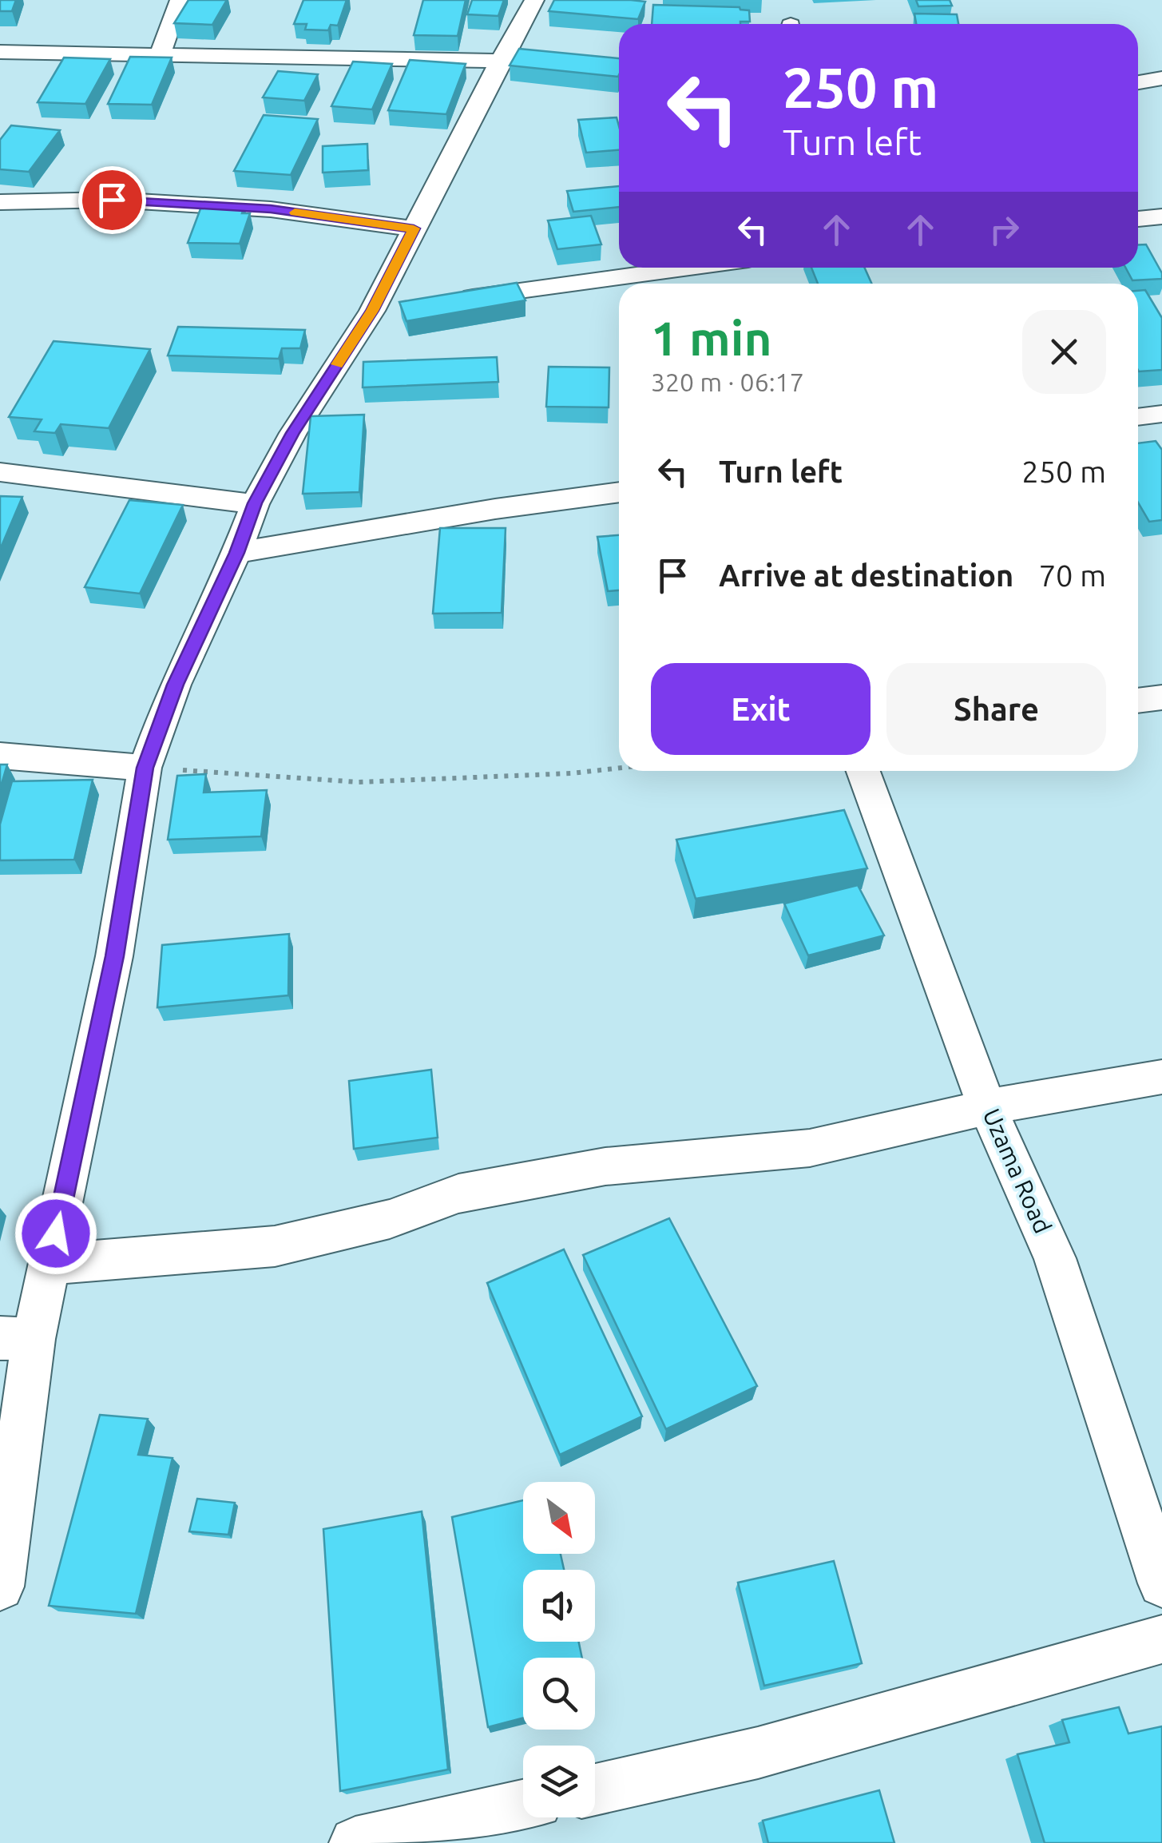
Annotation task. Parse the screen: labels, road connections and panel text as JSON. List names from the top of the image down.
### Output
{
  "streets": {
    "street": ["Uzama Road"]
  },
  "north": "bottom right",
  "page": {
    "turn": ["250 m", "Turn left"],
    "heading": ["1 min", "320 m · 06:17"],
    "list": [
      {
        "name": "Turn left",
        "value": "250 m"
      },
      {
        "name": "Arrive at destination",
        "value": "70 m"
      }
    ],
    "buttons": ["Exit", "Share"]
  }
}
